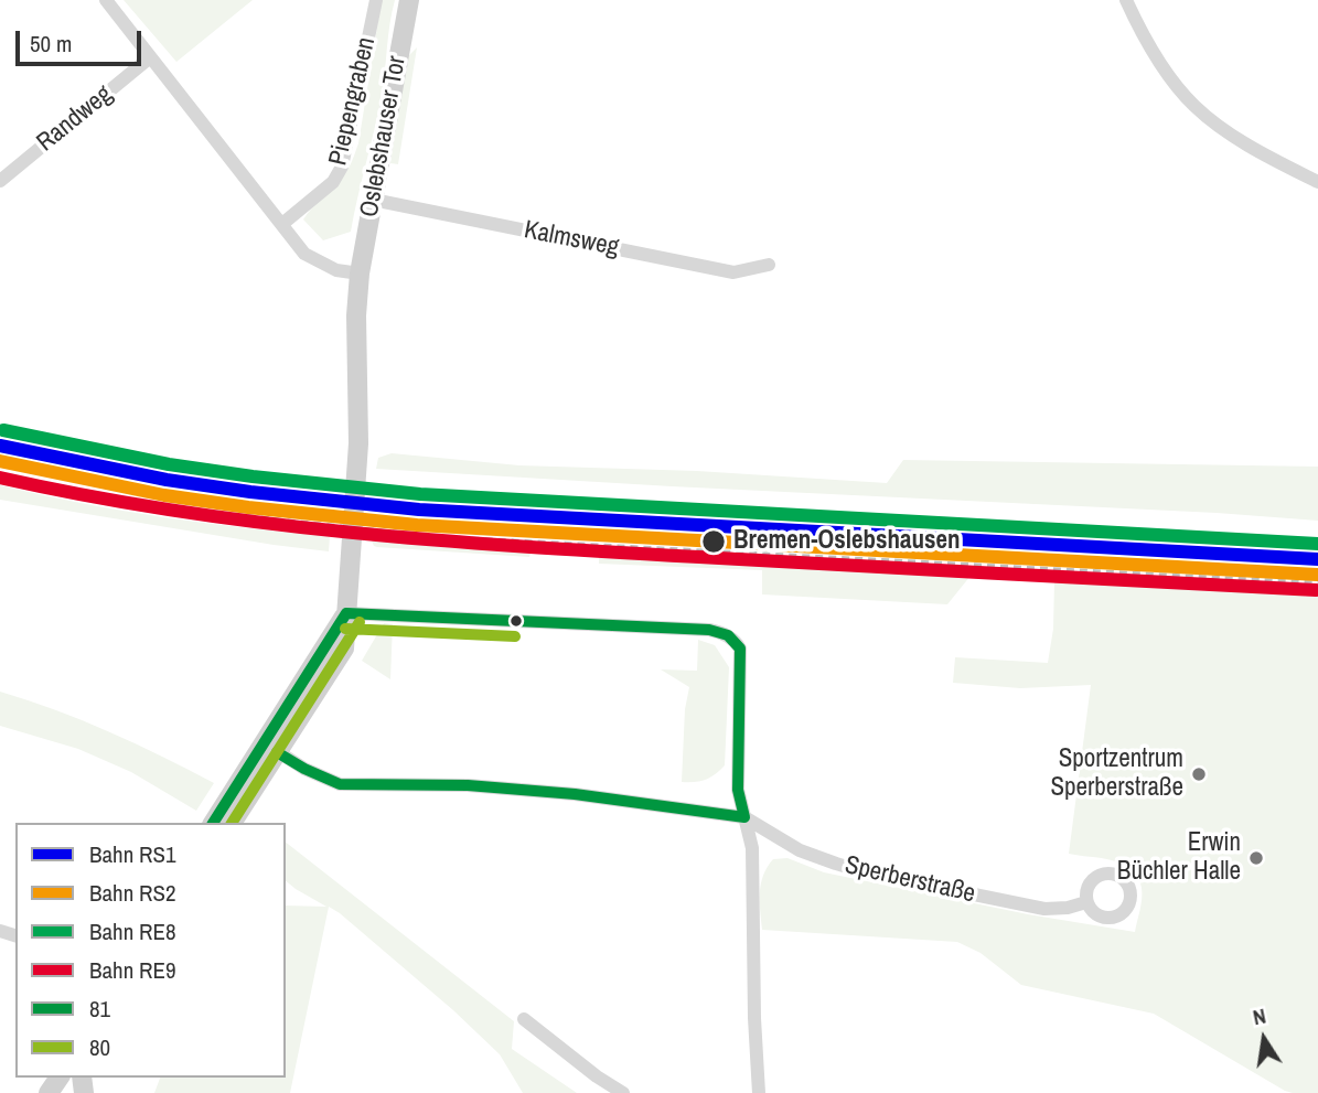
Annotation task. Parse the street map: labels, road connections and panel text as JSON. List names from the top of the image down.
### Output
{
  "streets": {
    "main road": ["Oslebshauser Tor"],
    "street": [
      "Piepengraben",
      "Randweg",
      "Kalmsweg",
      "Sperberstraße"
    ]
  },
  "crossings": [
    ["Oslebshauser Tor", "Kalmsweg"]
  ],
  "places": ["Bremen-Oslebshausen", "Sportzentrum Sperberstraße", "Erwin Büchler Halle"],
  "lines": [
    "rail line RE8",
    "rail line RS1",
    "rail line RS2",
    "rail line RE9",
    "transit line 81",
    "transit line 80"
  ],
  "legend": [
    "Bahn RS1",
    "Bahn RS2",
    "Bahn RE8",
    "Bahn RE9",
    "81",
    "80"
  ],
  "scale_bar": "50 m",
  "north": "top"
}
